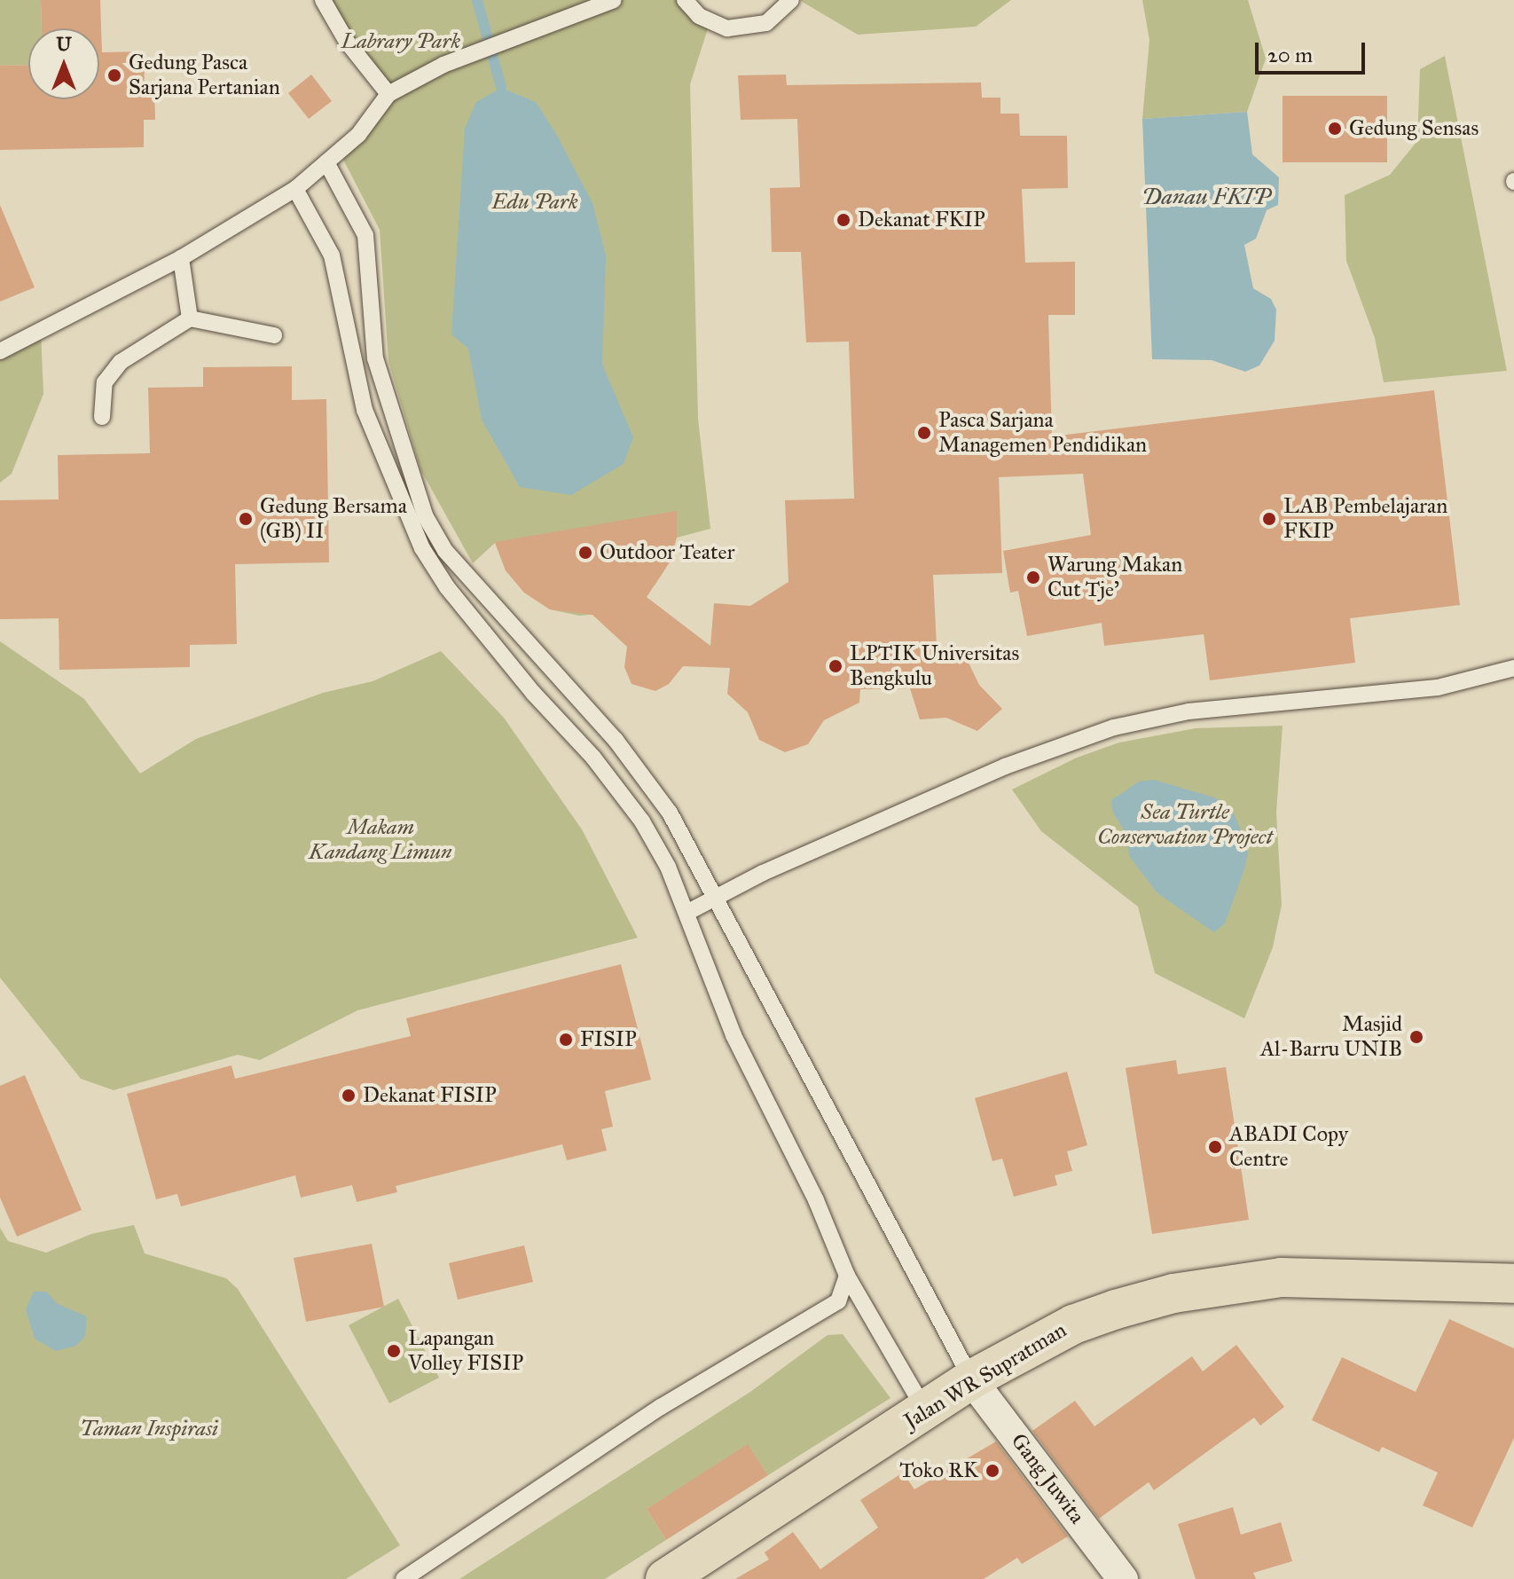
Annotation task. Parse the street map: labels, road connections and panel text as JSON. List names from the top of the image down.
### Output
{
  "streets": {
    "highway": ["Jalan WR Supratman"],
    "street": ["Gang Juwita"]
  },
  "crossings": [
    ["Jalan WR Supratman", "Gang Juwita"]
  ],
  "water": ["Danau FKIP"],
  "parks": [
    "Labrary Park",
    "Edu Park",
    "Sea Turtle Conservation Project",
    "Makam Kandang Limun",
    "Taman Inspirasi"
  ],
  "places": [
    "Gedung Pasca Sarjana Pertanian",
    "Gedung Sensas",
    "Dekanat FKIP",
    "Pasca Sarjana Managemen Pendidikan",
    "Gedung Bersama (GB) II",
    "LAB Pembelajaran FKIP",
    "Outdoor Teater",
    "Warung Makan Cut Tje'",
    "LPTIK Universitas Bengkulu",
    "Masjid Al-Barru UNIB",
    "FISIP",
    "Dekanat FISIP",
    "ABADI Copy Centre",
    "Lapangan Volley FISIP",
    "Toko RK"
  ],
  "scale_bar": "20 m",
  "north": "top"
}
